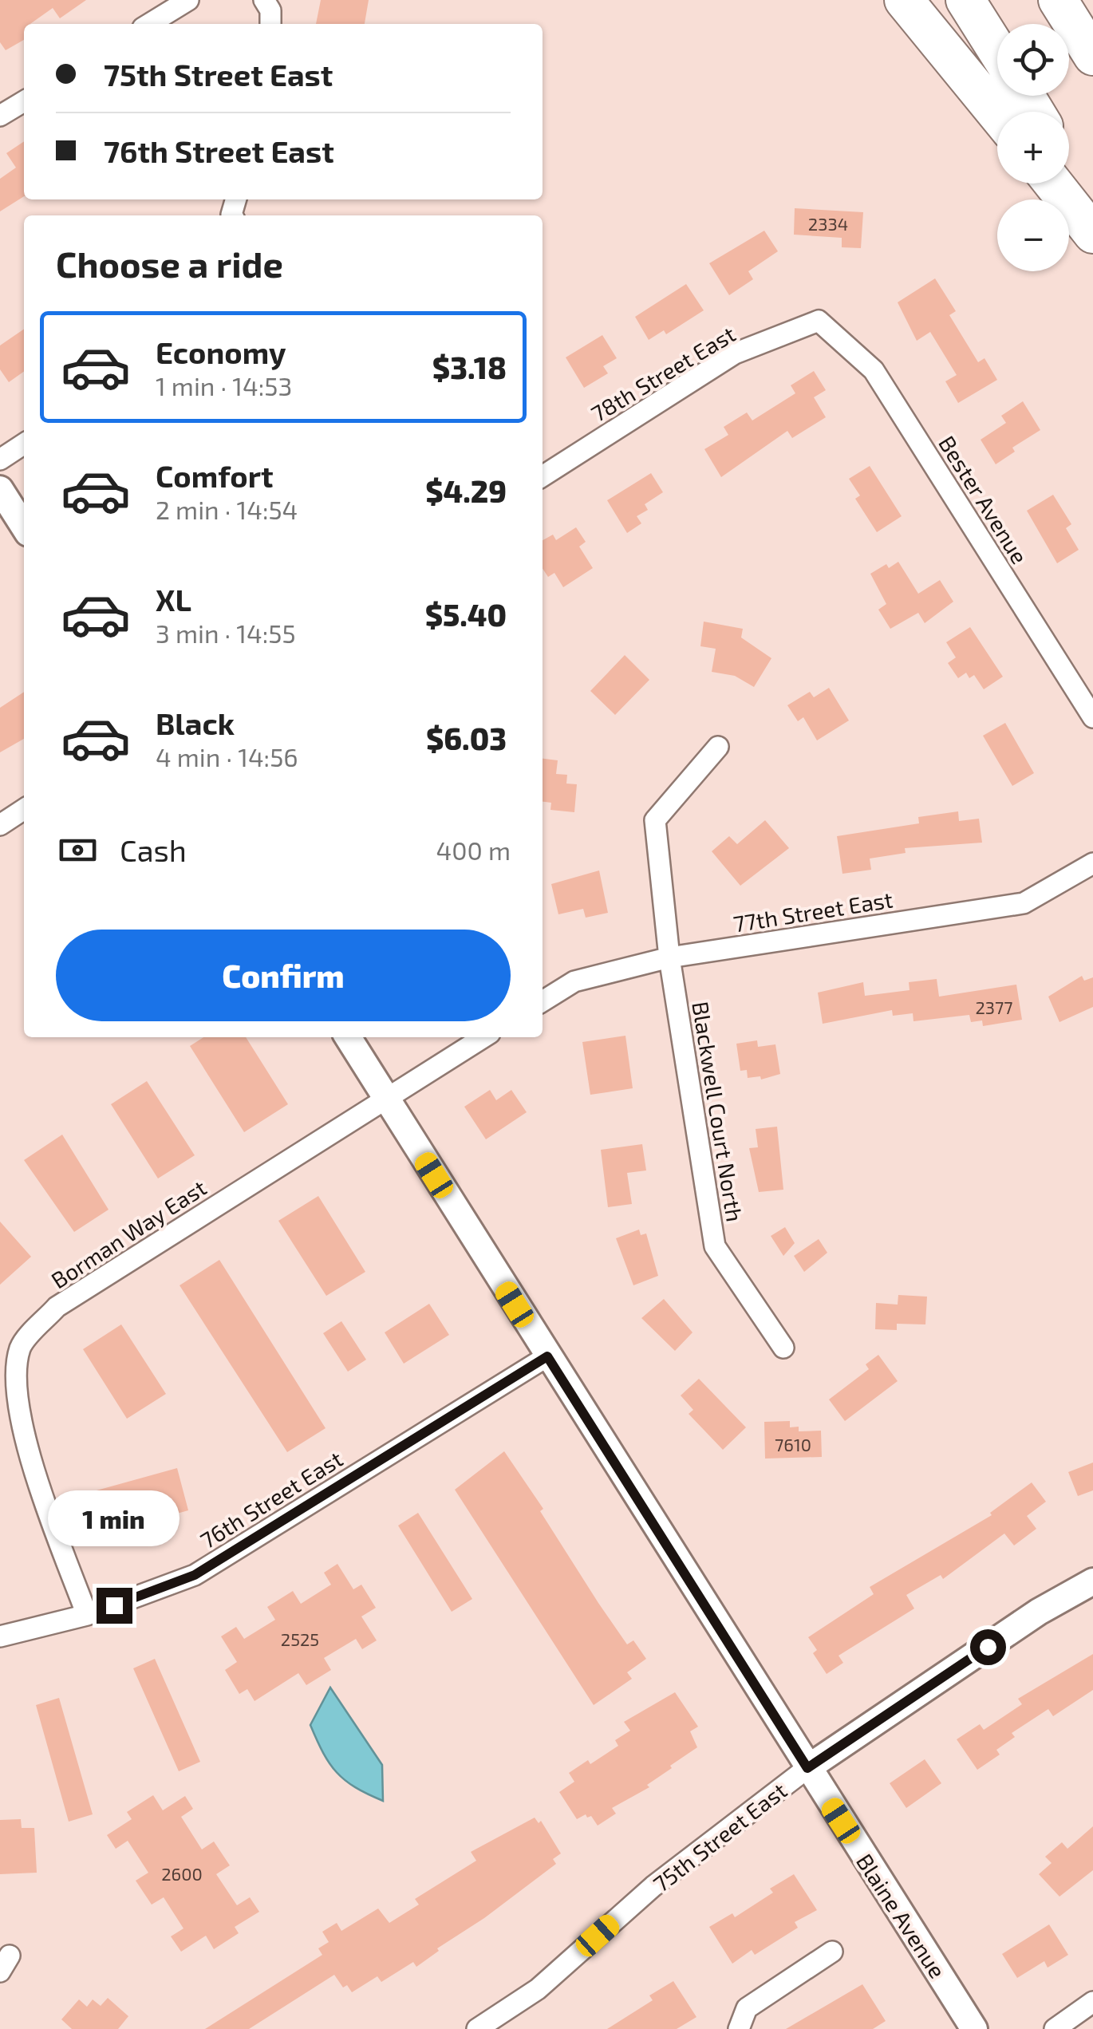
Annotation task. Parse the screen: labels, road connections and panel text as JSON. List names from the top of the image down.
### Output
{
  "streets": {
    "street": [
      "78th Street East",
      "Bester Avenue",
      "77th Street East",
      "Blackwell Court North",
      "Borman Way East",
      "76th Street East",
      "75th Street East",
      "Blaine Avenue"
    ]
  },
  "crossings": [
    ["78th Street East", "Bester Avenue"],
    ["77th Street East", "Blackwell Court North"],
    ["Borman Way East", "76th Street East"],
    ["Borman Way East", "Blaine Avenue"],
    ["76th Street East", "Blaine Avenue"],
    ["75th Street East", "Blaine Avenue"]
  ],
  "house_numbers": [
    "2334",
    "2377",
    "7610",
    "2525",
    "2600"
  ],
  "page": {
    "map_buttons": ["+", "−"],
    "banner": ["75th Street East", "76th Street East"],
    "heading": "Choose a ride",
    "list": [
      {
        "name": "Economy",
        "note": "1 min · 14:53",
        "value": "$3.18"
      },
      {
        "name": "Comfort",
        "note": "2 min · 14:54",
        "value": "$4.29"
      },
      {
        "name": "XL",
        "note": "3 min · 14:55",
        "value": "$5.40"
      },
      {
        "name": "Black",
        "note": "4 min · 14:56",
        "value": "$6.03"
      }
    ],
    "pay": ["Cash", "400 m"],
    "buttons": "Confirm",
    "bubble": "1 min"
  }
}
